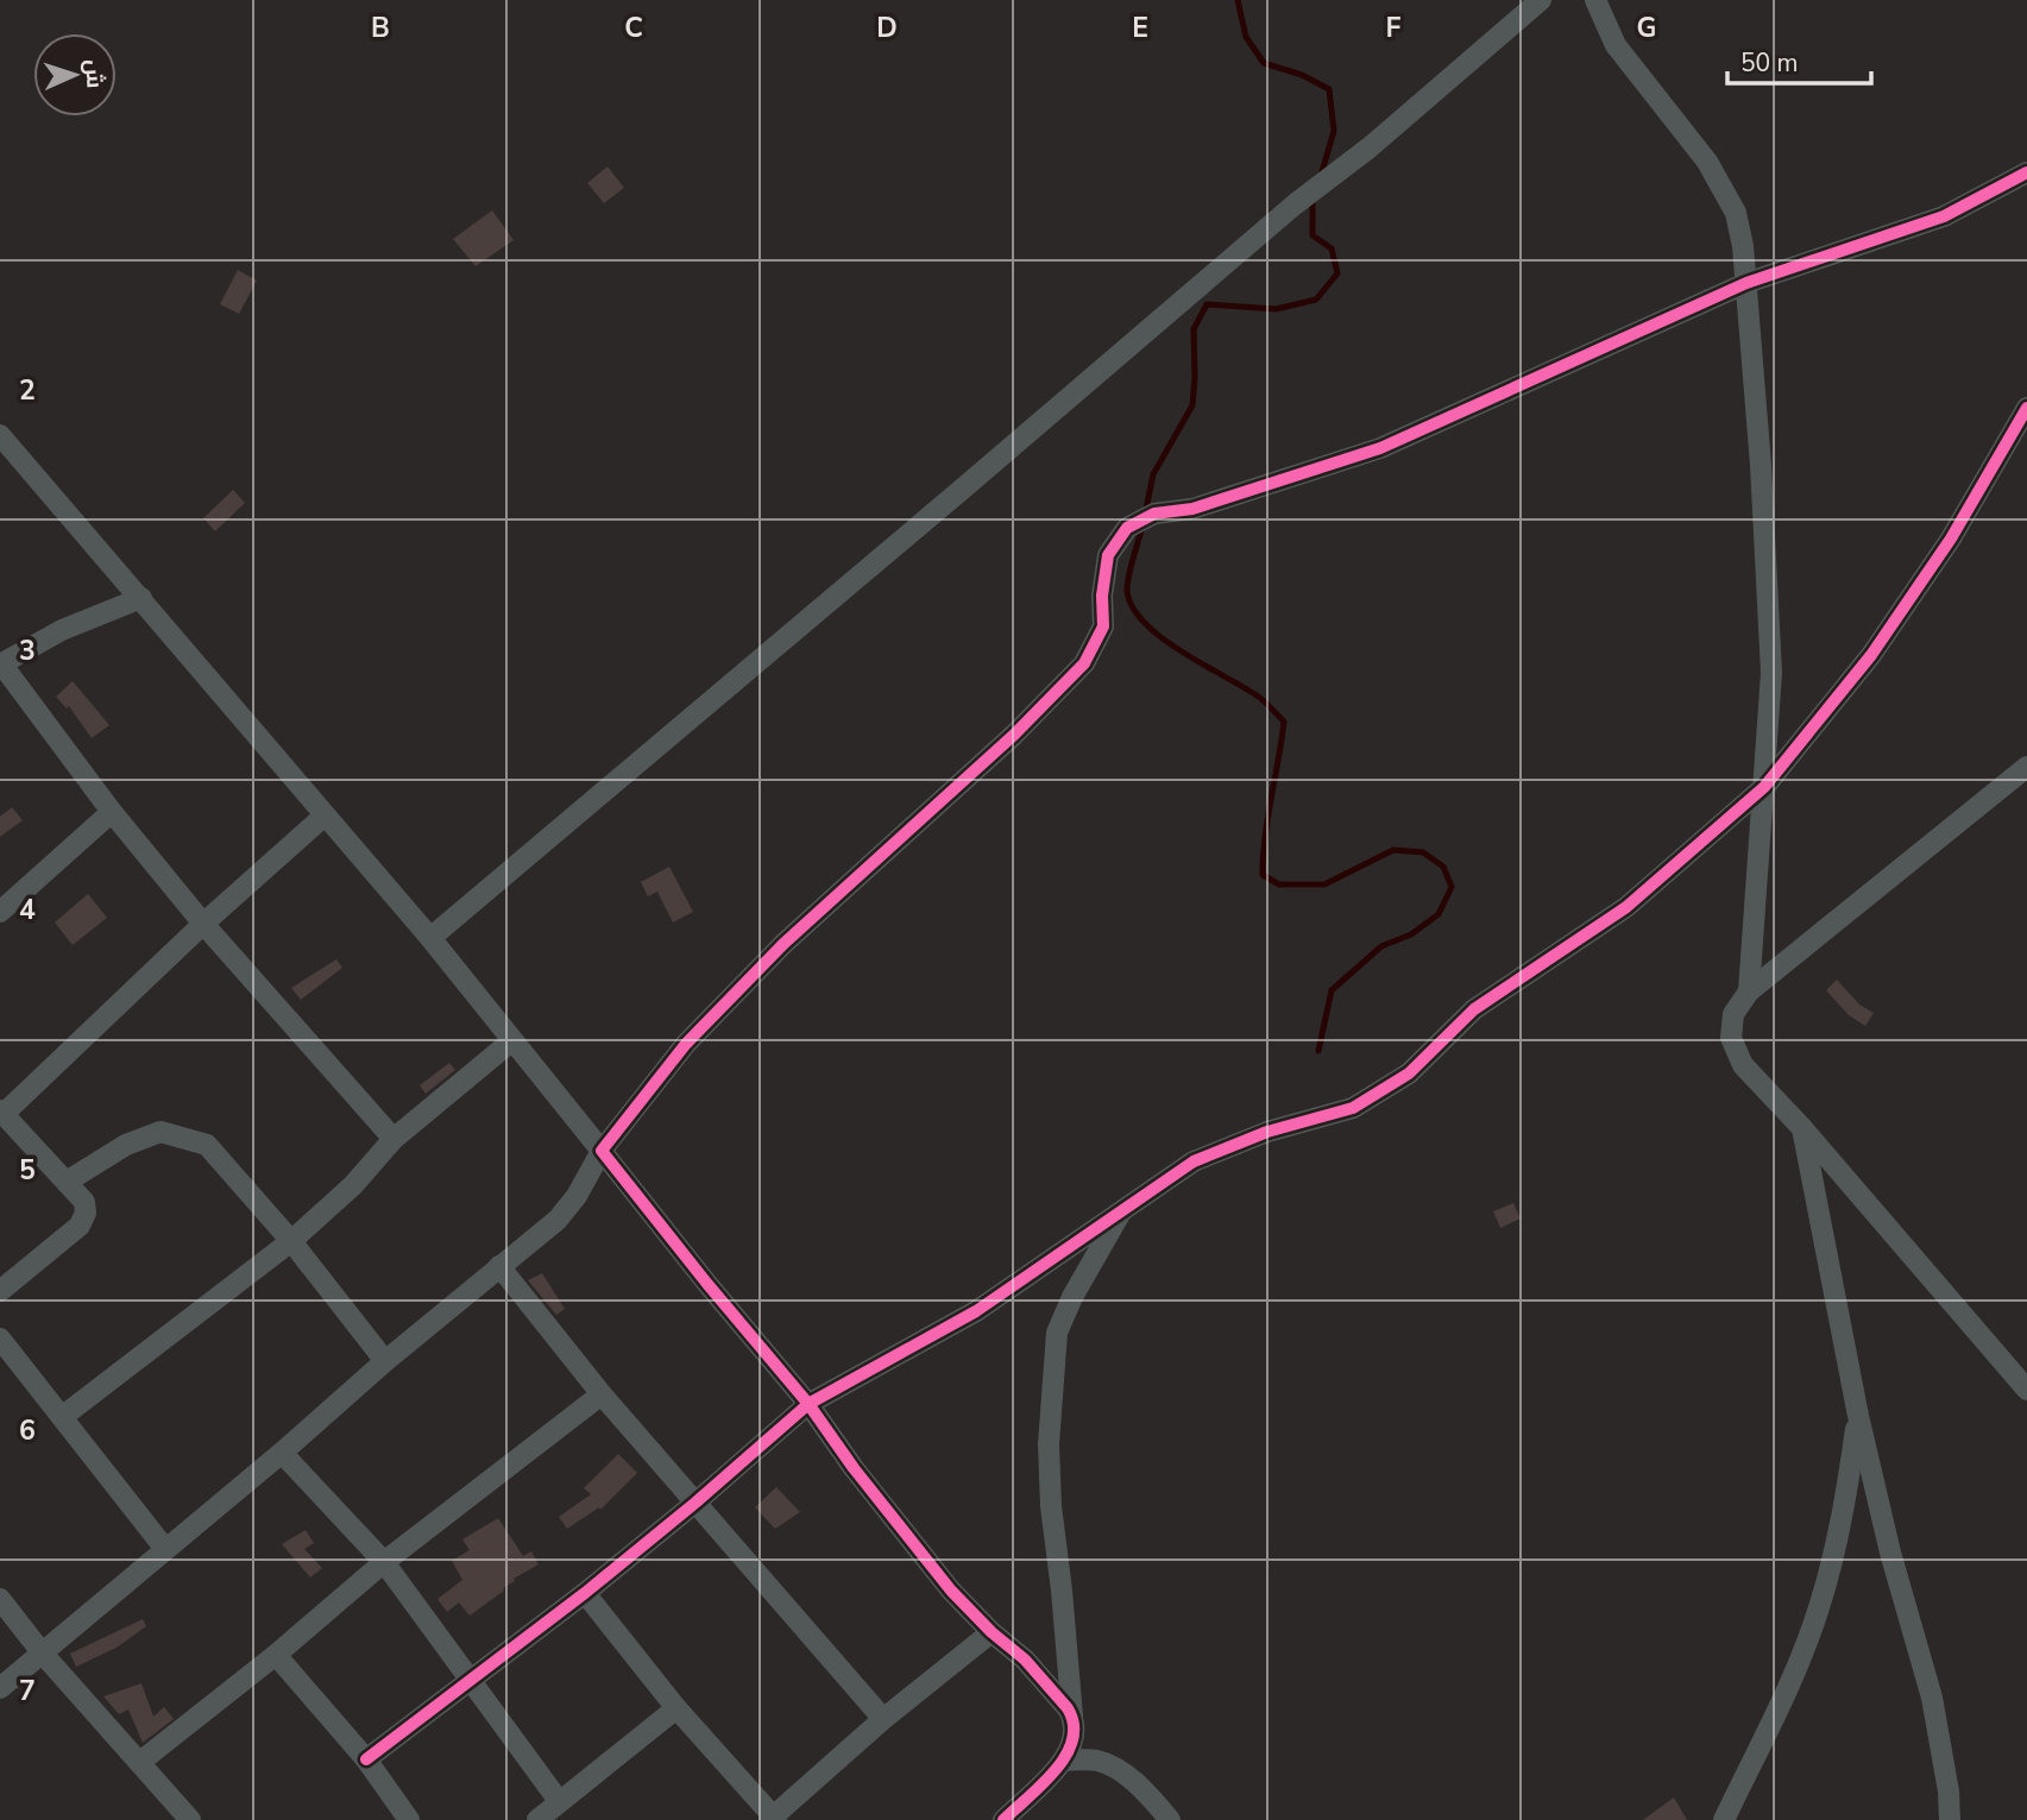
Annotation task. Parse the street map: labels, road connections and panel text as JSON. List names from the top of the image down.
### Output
{
  "scale_bar": "50 m",
  "north": "right",
  "grid": {
    "columns": [
      "B",
      "C",
      "D",
      "E",
      "F",
      "G"
    ],
    "rows": [
      "2",
      "3",
      "4",
      "5",
      "6",
      "7"
    ]
  }
}
